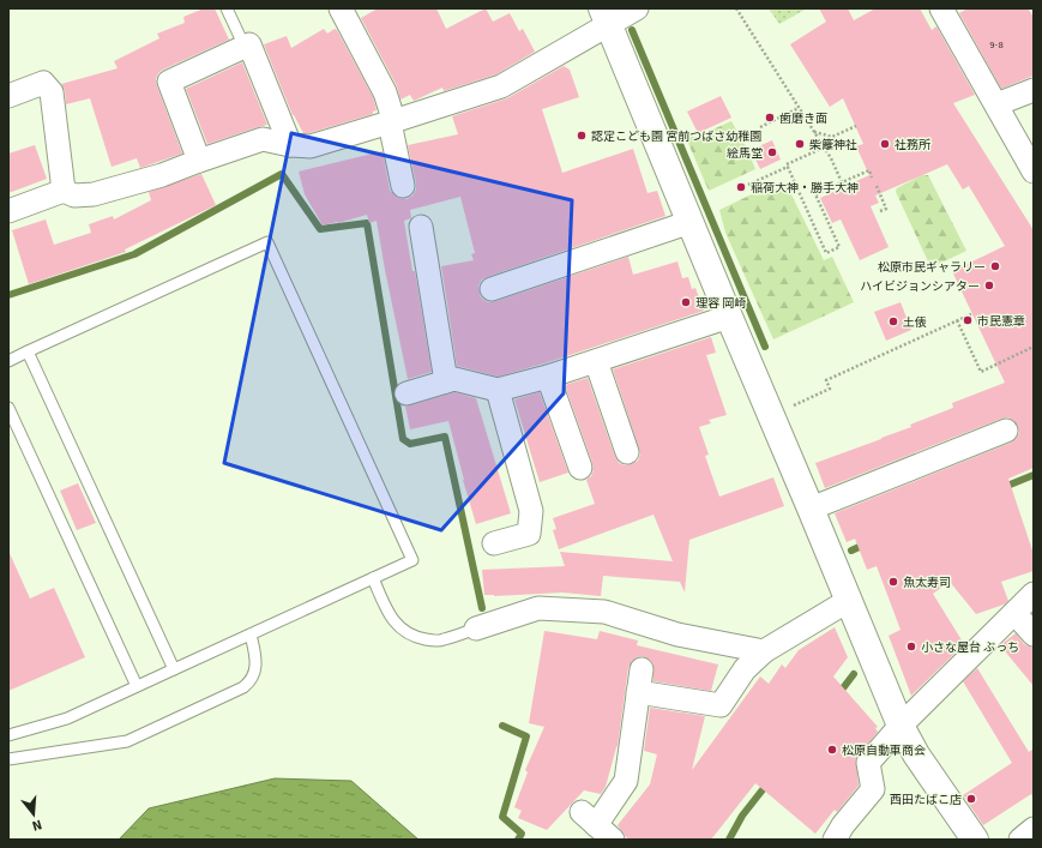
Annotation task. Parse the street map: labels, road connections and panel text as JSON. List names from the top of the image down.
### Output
{
  "places": [
    "歯磨き面",
    "認定こども園 宮前つばさ幼稚園",
    "柴籬神社",
    "社務所",
    "絵馬堂",
    "稲荷大神・勝手大神",
    "松原市民ギャラリー",
    "ハイビジョンシアター",
    "理容 岡崎",
    "市民憲章",
    "土俵",
    "魚太寿司",
    "小さな屋台 ぶっち",
    "松原自動車商会",
    "西田たばこ店"
  ],
  "house_numbers": ["9-8"],
  "north": "bottom"
}
